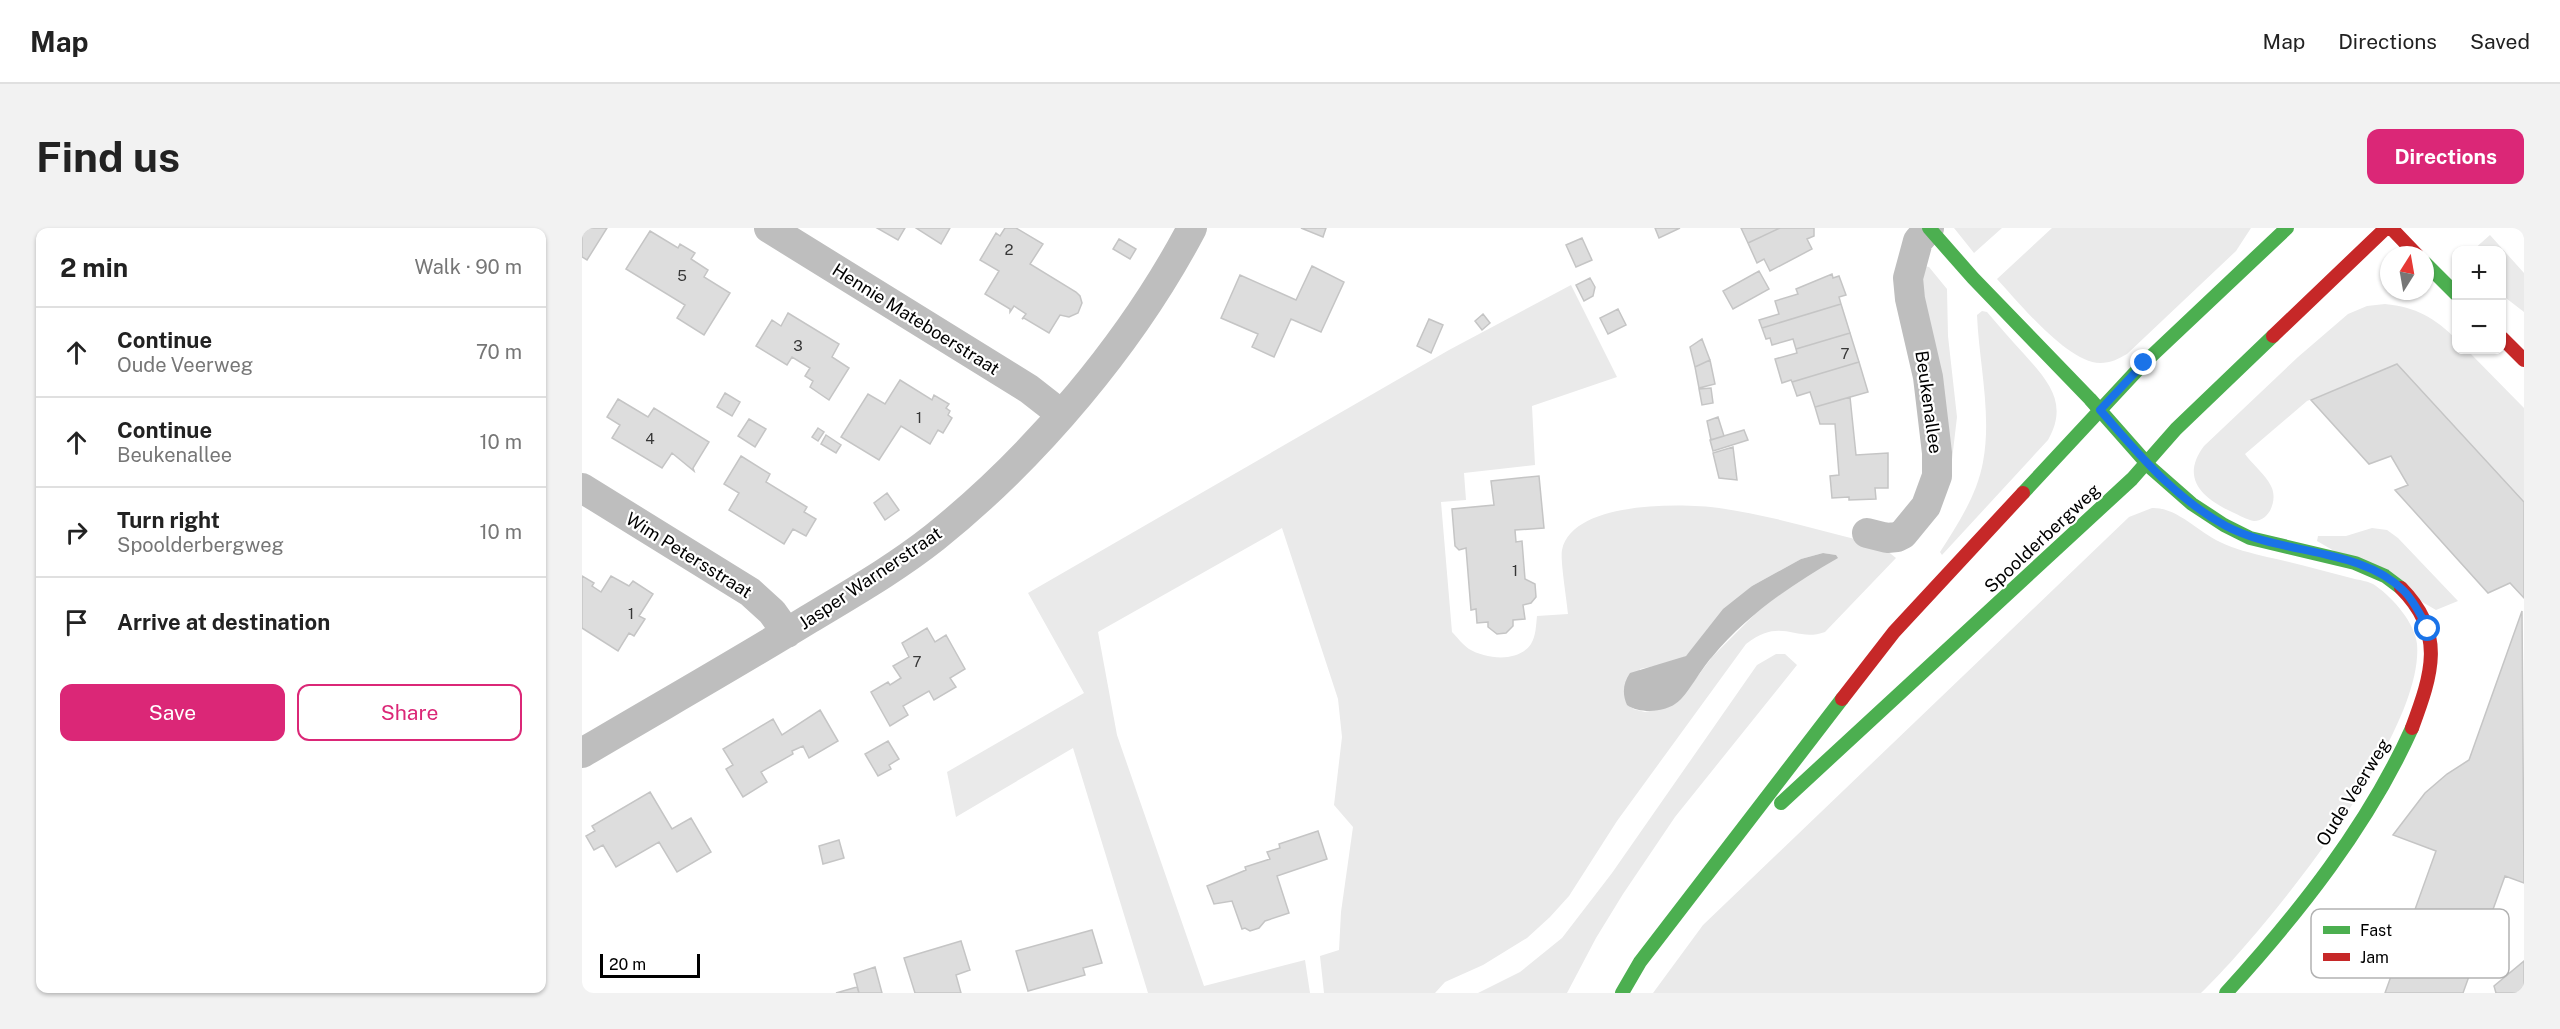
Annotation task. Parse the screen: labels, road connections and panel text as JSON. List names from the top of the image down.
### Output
{
  "streets": {
    "main road": ["Beukenallee", "Spoolderbergweg", "Oude Veerweg"],
    "street": ["Hennie Mateboerstraat", "Wim Petersstraat", "Jasper Warnerstraat"]
  },
  "crossings": [
    ["Hennie Mateboerstraat", "Jasper Warnerstraat"],
    ["Beukenallee", "Spoolderbergweg"],
    ["Beukenallee", "Oude Veerweg"],
    ["Spoolderbergweg", "Oude Veerweg"],
    ["Wim Petersstraat", "Jasper Warnerstraat"]
  ],
  "house_numbers": [
    "2",
    "5",
    "3",
    "7",
    "1",
    "4",
    "1",
    "1",
    "7"
  ],
  "legend": ["Fast", "Jam"],
  "scale_bar": "20 m",
  "north": "top",
  "page": {
    "header": "Map",
    "nav": ["Map", "Directions", "Saved"],
    "buttons": [
      "Directions",
      ["Save", "Share"]
    ],
    "title": "Find us",
    "heading": ["2 min", "Walk · 90 m"],
    "map_buttons": ["+", "−"],
    "list": [
      ["Continue", "Oude Veerweg", "70 m"],
      ["Continue", "Beukenallee", "10 m"],
      ["Turn right", "Spoolderbergweg", "10 m"],
      "Arrive at destination"
    ],
    "scale": "20 m"
  }
}
